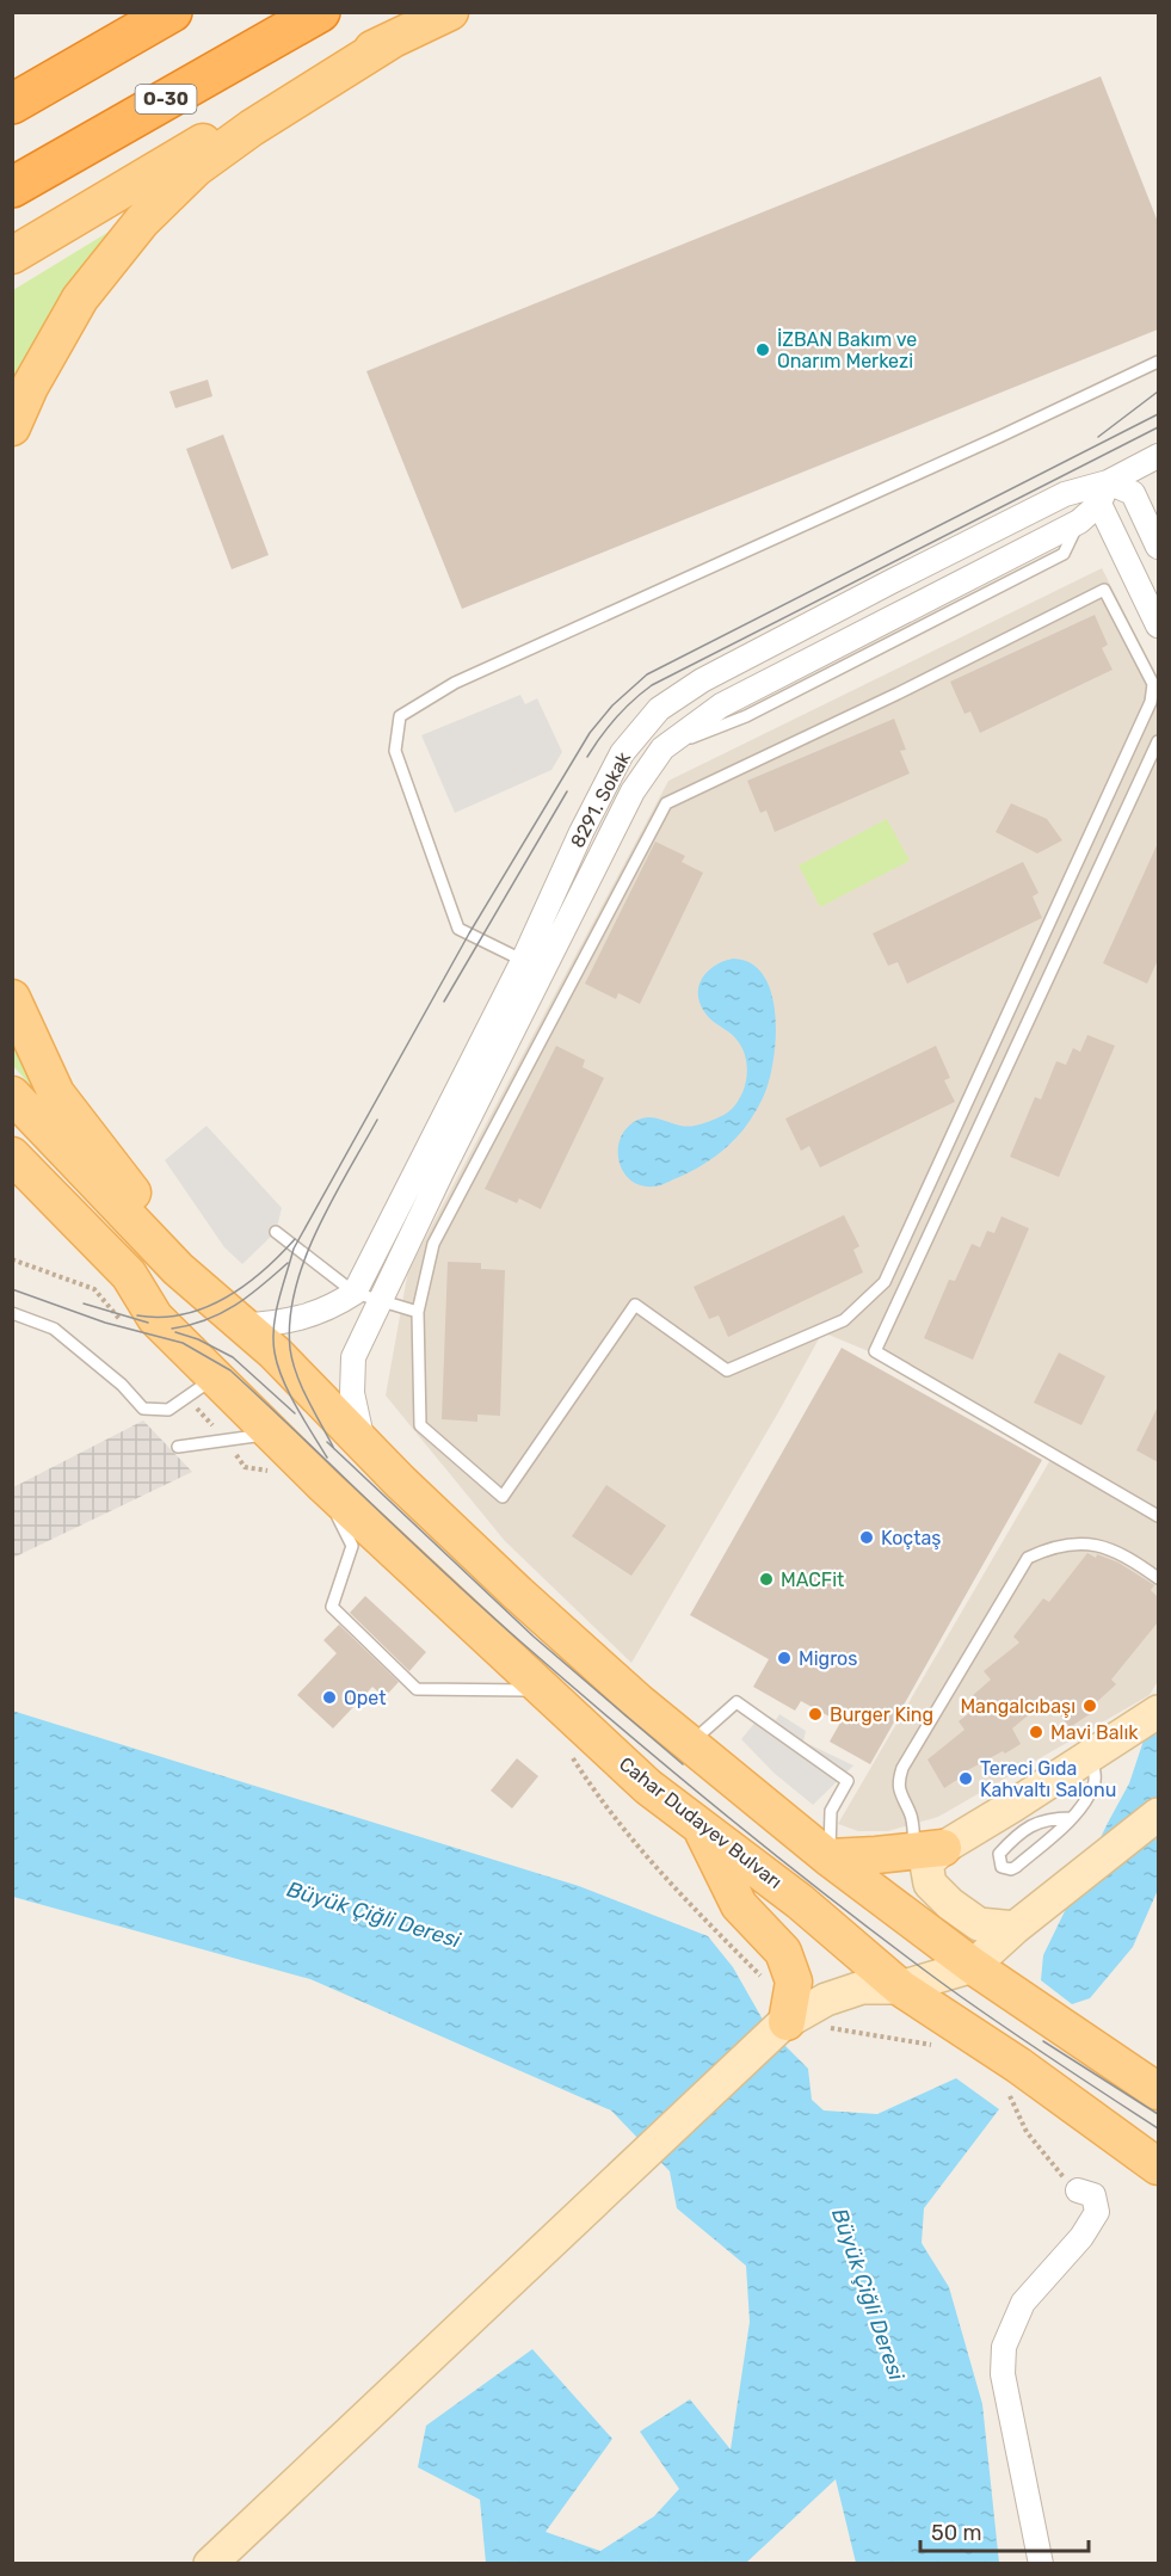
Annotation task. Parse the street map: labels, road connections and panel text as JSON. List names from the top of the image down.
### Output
{
  "streets": {
    "highway": ["O-30"],
    "main road": ["Cahar Dudayev Bulvarı"],
    "street": ["8291. Sokak"]
  },
  "water": ["Büyük Çiğli Deresi"],
  "places": [
    "İZBAN Bakım ve Onarım Merkezi",
    "Koçtaş",
    "MACFit",
    "Migros",
    "Opet",
    "Mangalcıbaşı",
    "Burger King",
    "Mavi Balık",
    "Tereci Gıda Kahvaltı Salonu"
  ],
  "scale_bar": "50 m"
}
